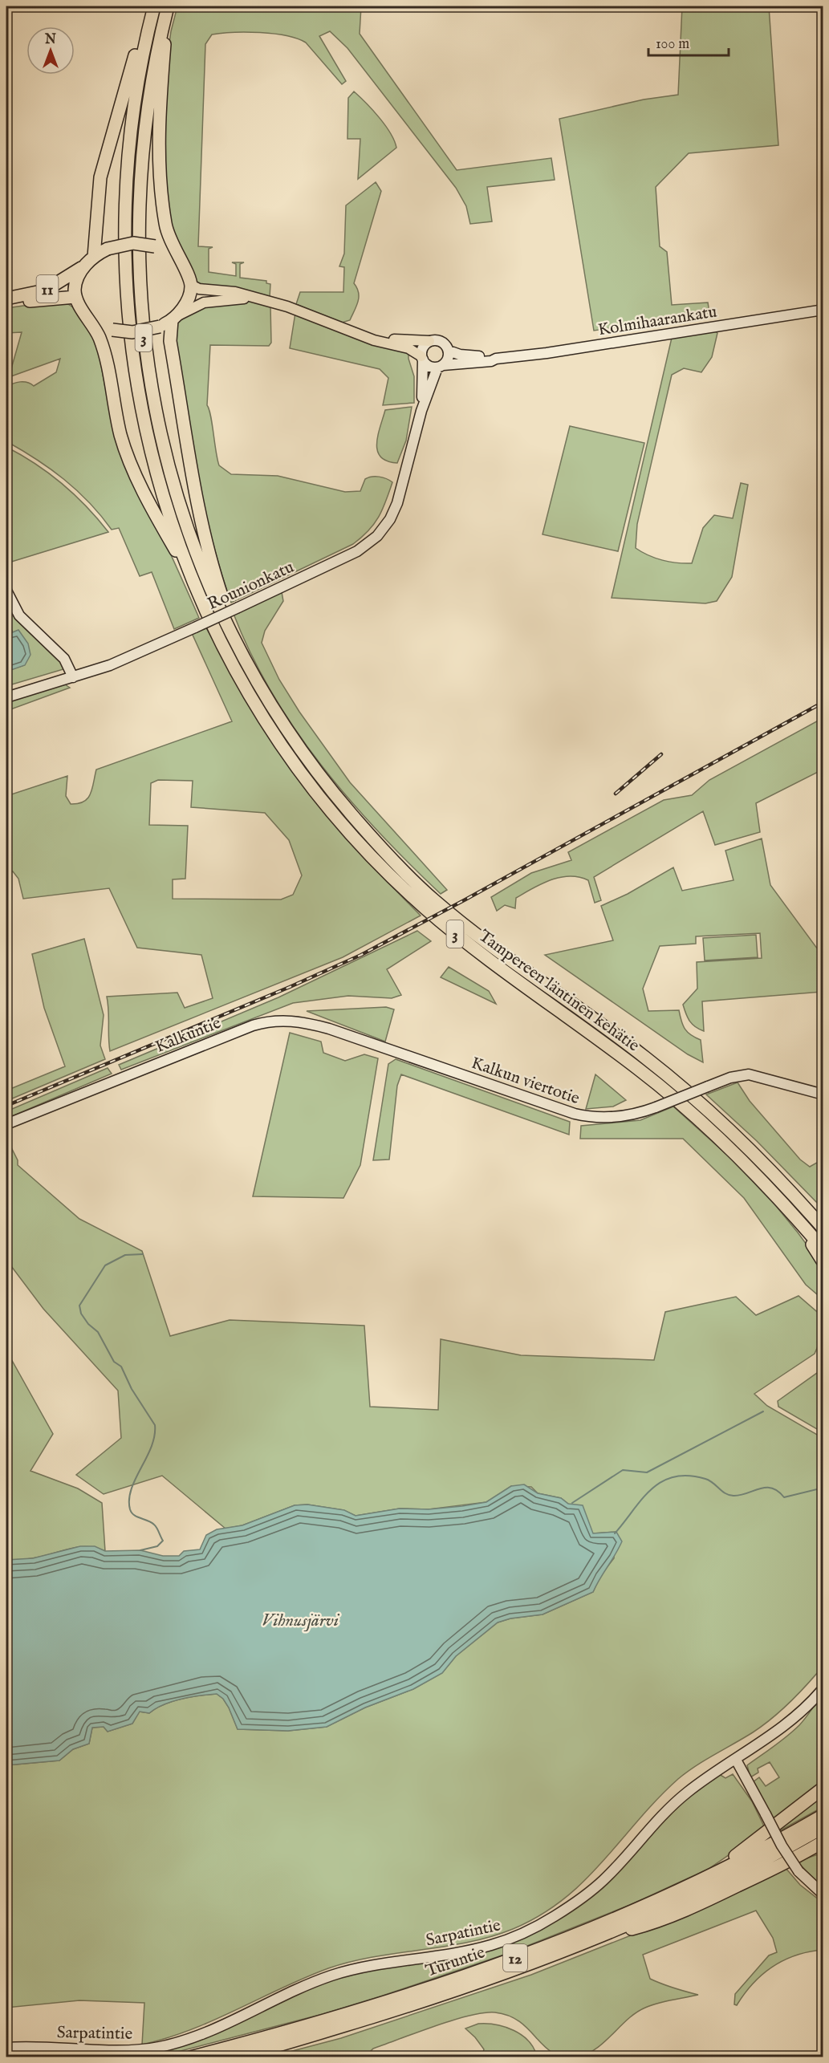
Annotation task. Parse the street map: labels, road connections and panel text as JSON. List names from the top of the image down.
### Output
{
  "streets": {
    "highway": [
      "11",
      "3",
      "Tampereen läntinen kehätie",
      "12",
      "Turuntie"
    ],
    "main road": [
      "Kolmihaarankatu",
      "Rounionkatu",
      "Kalkuntie",
      "Kalkun viertotie",
      "Sarpatintie"
    ]
  },
  "crossings": [
    ["Kolmihaarankatu", "Rounionkatu"],
    ["Kalkuntie", "Kalkun viertotie"]
  ],
  "water": ["Vihnusjärvi"],
  "scale_bar": "100 m",
  "north": "top"
}
